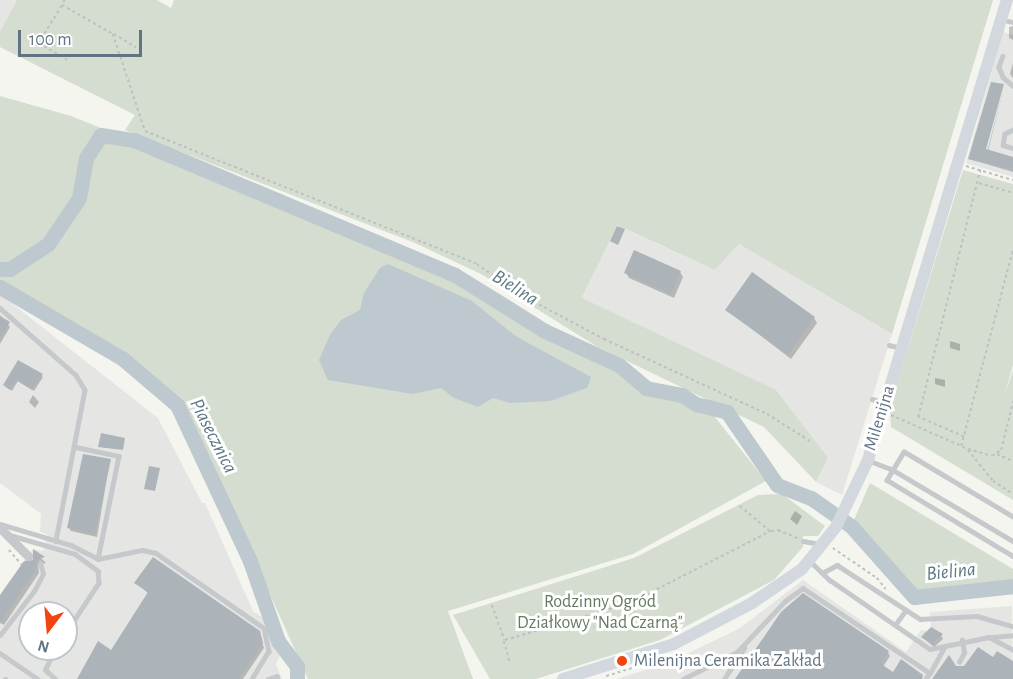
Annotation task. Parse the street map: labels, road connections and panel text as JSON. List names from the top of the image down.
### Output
{
  "streets": {
    "street": ["Milenijna"]
  },
  "water": ["Bielina", "Piasecznica"],
  "parks": ["Rodzinny Ogród Działkowy \"Nad Czarną\""],
  "places": ["Milenijna Ceramika Zakład"],
  "scale_bar": "100 m",
  "north": "bottom"
}
